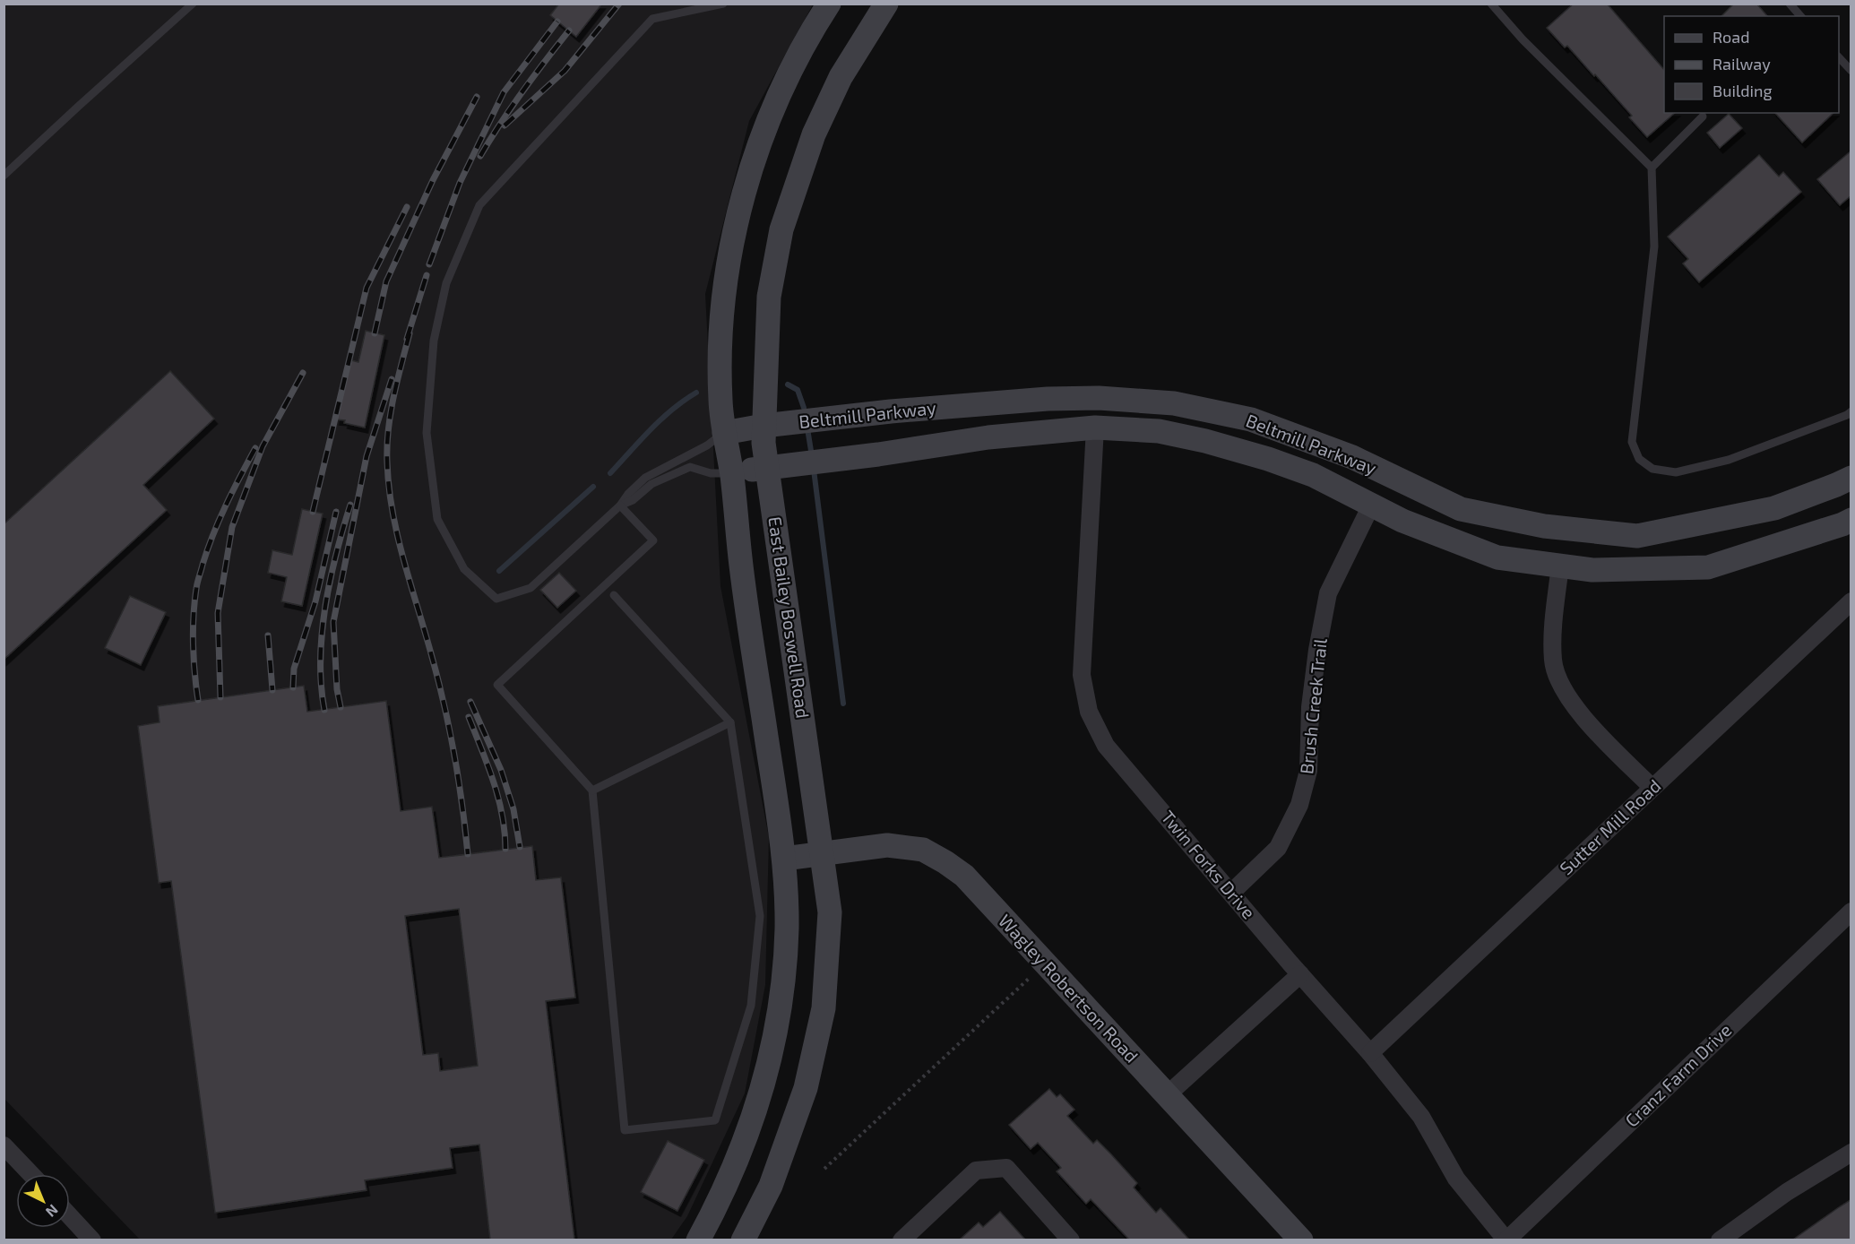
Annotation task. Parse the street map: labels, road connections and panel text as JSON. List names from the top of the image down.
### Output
{
  "streets": {
    "street": [
      "Beltmill Parkway",
      "East Bailey Boswell Road",
      "Brush Creek Trail",
      "Sutter Mill Road",
      "Twin Forks Drive",
      "Wagley Robertson Road",
      "Cranz Farm Drive"
    ]
  },
  "crossings": [
    ["Beltmill Parkway", "East Bailey Boswell Road"],
    ["Beltmill Parkway", "Brush Creek Trail"],
    ["Beltmill Parkway", "Twin Forks Drive"],
    ["East Bailey Boswell Road", "Wagley Robertson Road"],
    ["Brush Creek Trail", "Twin Forks Drive"],
    ["Sutter Mill Road", "Twin Forks Drive"],
    ["Twin Forks Drive", "Cranz Farm Drive"]
  ],
  "legend": ["Road", "Railway", "Building"],
  "north": "bottom right"
}
